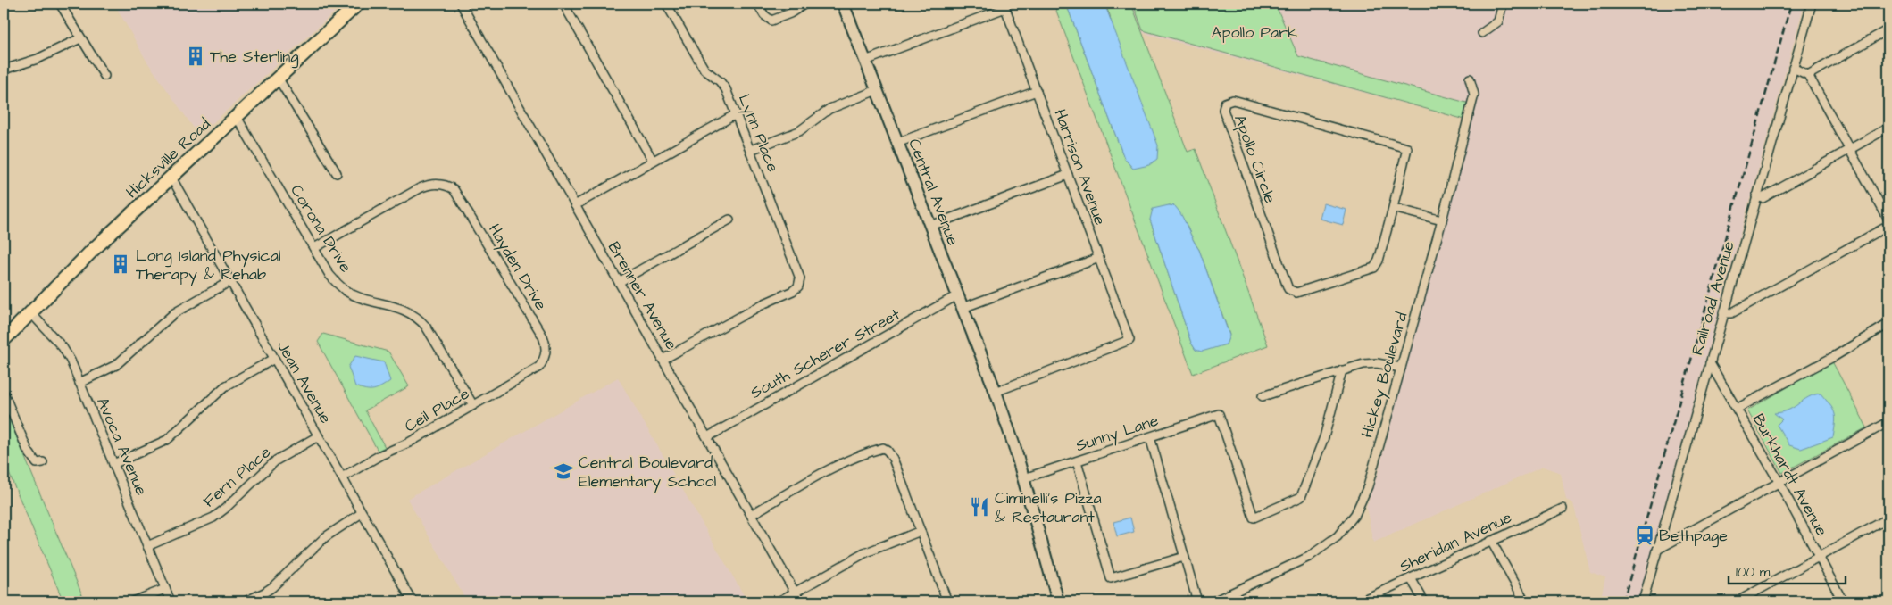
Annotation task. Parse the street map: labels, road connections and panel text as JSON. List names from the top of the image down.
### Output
{
  "streets": {
    "main road": ["Hicksville Road", "Central Avenue"],
    "street": [
      "Lynn Place",
      "Apollo Circle",
      "Harrison Avenue",
      "Corona Drive",
      "Hayden Drive",
      "Brenner Avenue",
      "Railroad Avenue",
      "South Scherer Street",
      "Hickey Boulevard",
      "Jean Avenue",
      "Ceil Place",
      "Sunny Lane",
      "Avoca Avenue",
      "Burkhardt Avenue",
      "Fern Place",
      "Sheridan Avenue"
    ]
  },
  "crossings": [
    ["Lynn Place", "Brenner Avenue"],
    ["Hicksville Road", "Corona Drive"],
    ["Hicksville Road", "Jean Avenue"],
    ["Hicksville Road", "Avoca Avenue"],
    ["Harrison Avenue", "Central Avenue"],
    ["Central Avenue", "South Scherer Street"],
    ["Central Avenue", "Sunny Lane"],
    ["Corona Drive", "Hayden Drive"],
    ["Corona Drive", "Ceil Place"],
    ["Hayden Drive", "Ceil Place"],
    ["Brenner Avenue", "South Scherer Street"],
    ["Railroad Avenue", "Burkhardt Avenue"],
    ["Jean Avenue", "Ceil Place"],
    ["Jean Avenue", "Fern Place"],
    ["Avoca Avenue", "Fern Place"]
  ],
  "parks": ["Apollo Park"],
  "places": {
    "building": ["The Sterling", "Long Island Physical Therapy & Rehab"],
    "school or university": ["Central Boulevard Elementary School"],
    "restaurant": ["Ciminelli's Pizza & Restaurant"],
    "station": ["Bethpage"]
  },
  "scale_bar": "100 m"
}
